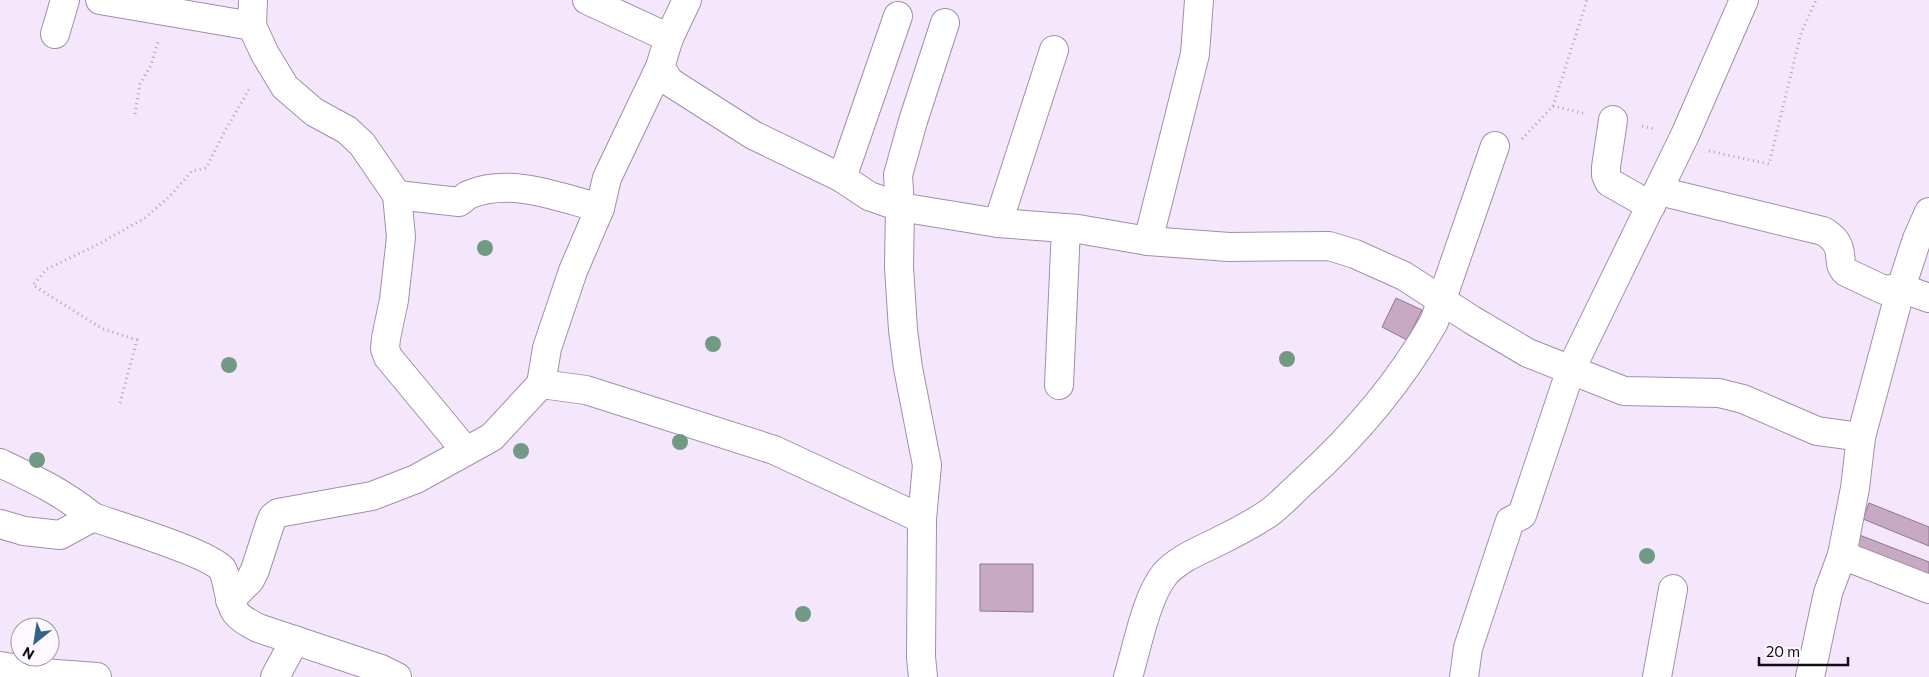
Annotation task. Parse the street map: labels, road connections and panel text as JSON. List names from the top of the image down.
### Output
{
  "scale_bar": "20 m",
  "north": "bottom left"
}
